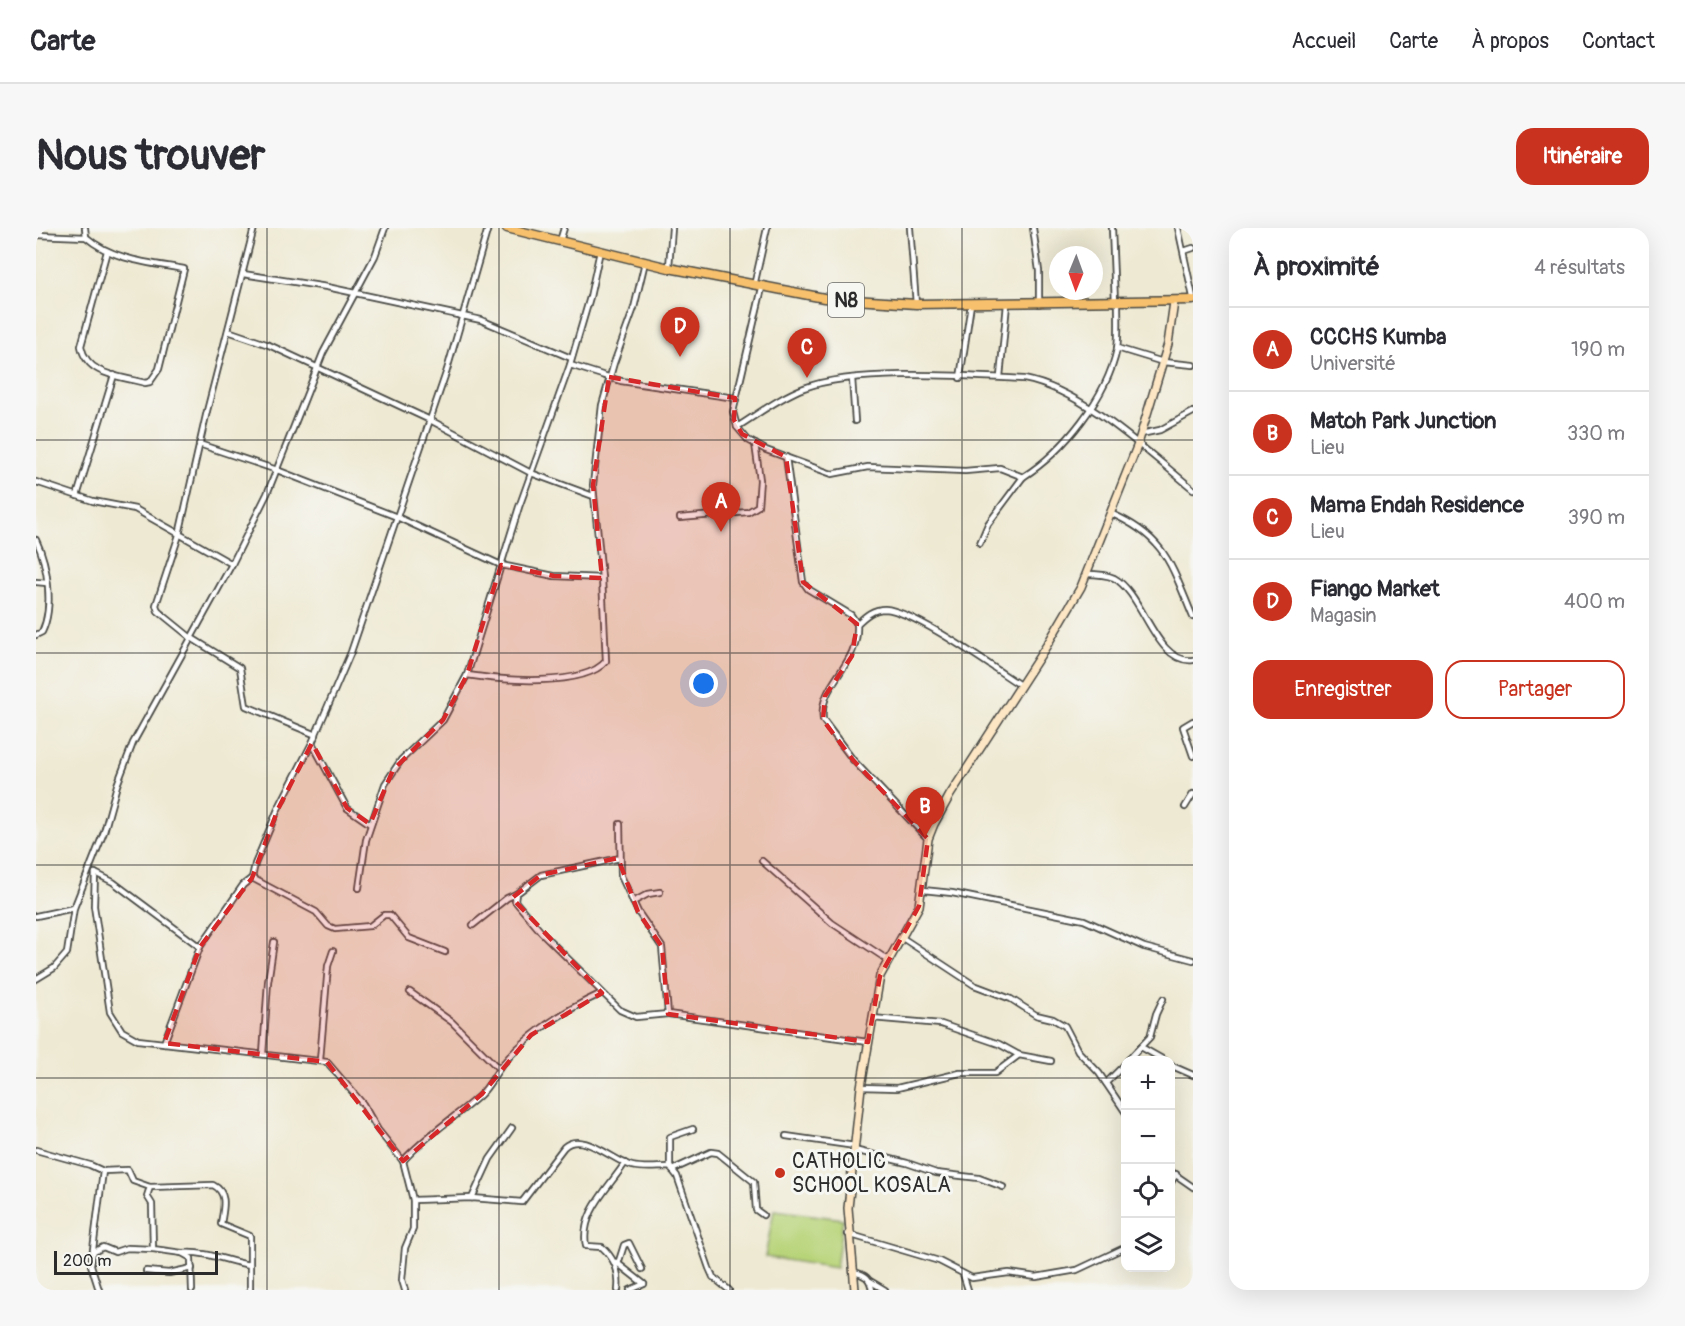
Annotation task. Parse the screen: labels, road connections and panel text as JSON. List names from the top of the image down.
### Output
{
  "streets": {
    "highway": ["N8"]
  },
  "places": ["CATHOLIC SCHOOL KOSALA"],
  "scale_bar": "200 m",
  "north": "bottom",
  "page": {
    "header": "Carte",
    "nav": [
      "Accueil",
      "Carte",
      "À propos",
      "Contact"
    ],
    "buttons": [
      "Itinéraire",
      ["Enregistrer", "Partager"]
    ],
    "title": "Nous trouver",
    "heading": ["À proximité", "4 résultats"],
    "list": [
      {
        "mark": "A",
        "name": "CCCHS Kumba",
        "note": "Université",
        "value": "190 m"
      },
      {
        "mark": "B",
        "name": "Matoh Park Junction",
        "note": "Lieu",
        "value": "330 m"
      },
      {
        "mark": "C",
        "name": "Mama Endah Residence",
        "note": "Lieu",
        "value": "390 m"
      },
      {
        "mark": "D",
        "name": "Fiango Market",
        "note": "Magasin",
        "value": "400 m"
      }
    ],
    "pins": [
      "D",
      "C",
      "A",
      "B"
    ],
    "map_buttons": ["+", "−"],
    "scale": "200 m"
  }
}
